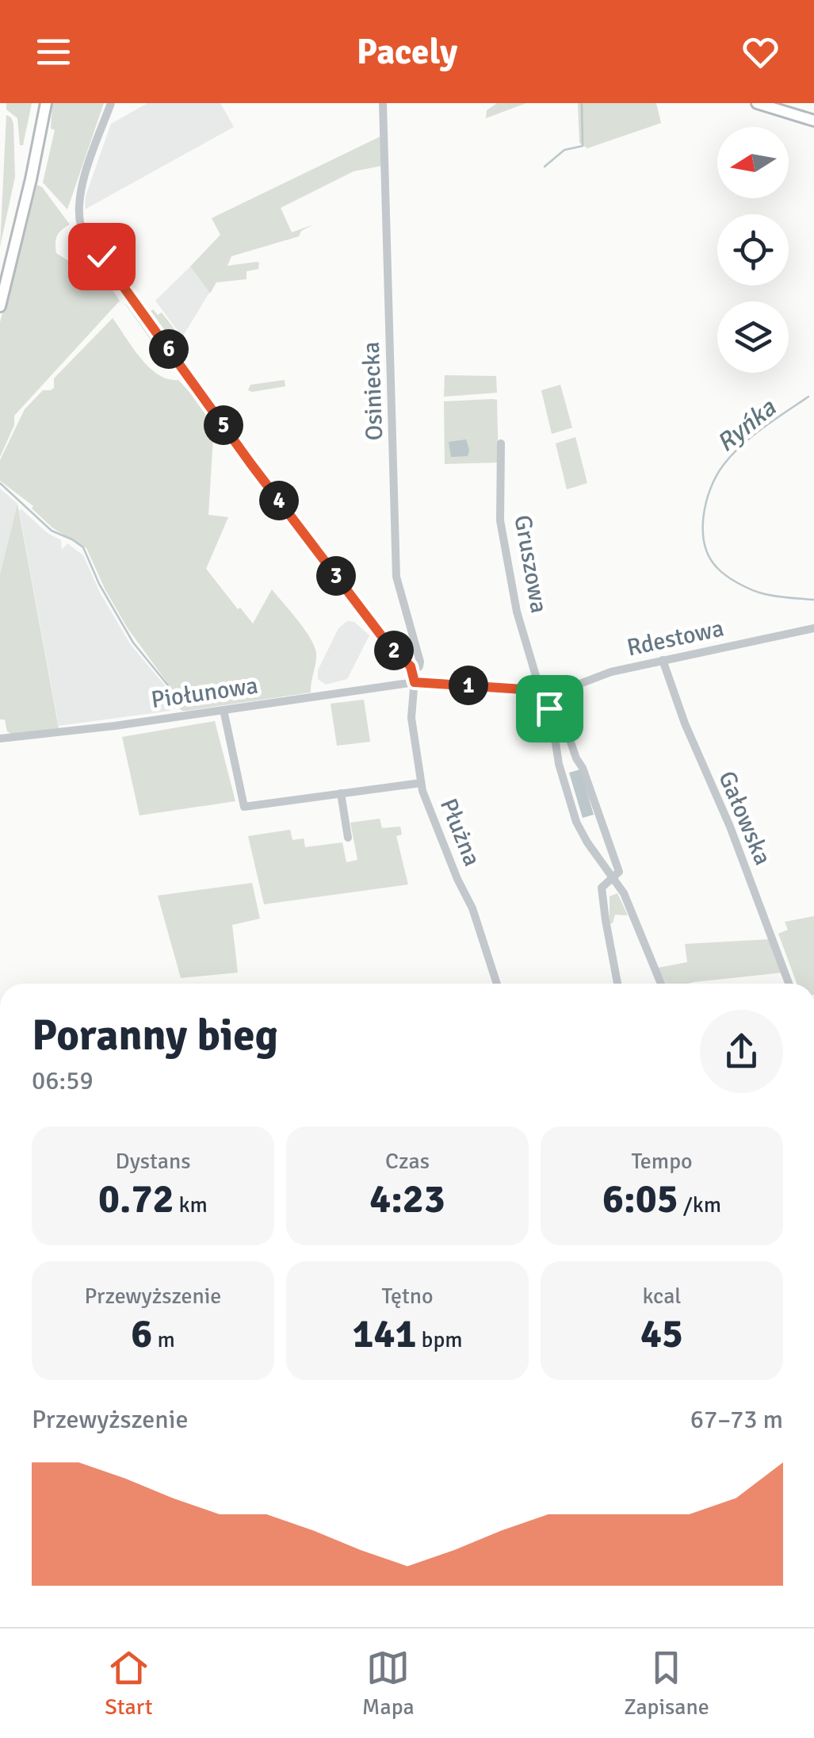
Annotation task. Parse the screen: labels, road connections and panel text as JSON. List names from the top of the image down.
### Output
{
  "streets": {
    "street": [
      "Osiniecka",
      "Gruszowa",
      "Rdestowa",
      "Piołunowa",
      "Gałowska",
      "Płużna"
    ]
  },
  "crossings": [
    ["Osiniecka", "Piołunowa"],
    ["Osiniecka", "Płużna"],
    ["Gruszowa", "Piołunowa"],
    ["Rdestowa", "Piołunowa"],
    ["Rdestowa", "Gałowska"],
    ["Piołunowa", "Płużna"]
  ],
  "water": ["Ryńka"],
  "north": "left",
  "page": {
    "header": "Pacely",
    "pins": [
      "6",
      "5",
      "4",
      "3",
      "2",
      "1"
    ],
    "heading": ["Poranny bieg", "06:59"],
    "stats": [
      ["Dystans", "0.72 km"],
      ["Czas", "4:23"],
      ["Tempo", "6:05 /km"],
      ["Przewyższenie", "6 m"],
      ["Tętno", "141 bpm"],
      ["kcal", "45"]
    ],
    "chart": ["Przewyższenie", "67–73 m"],
    "tabs": ["Start", "Mapa", "Zapisane"]
  }
}
